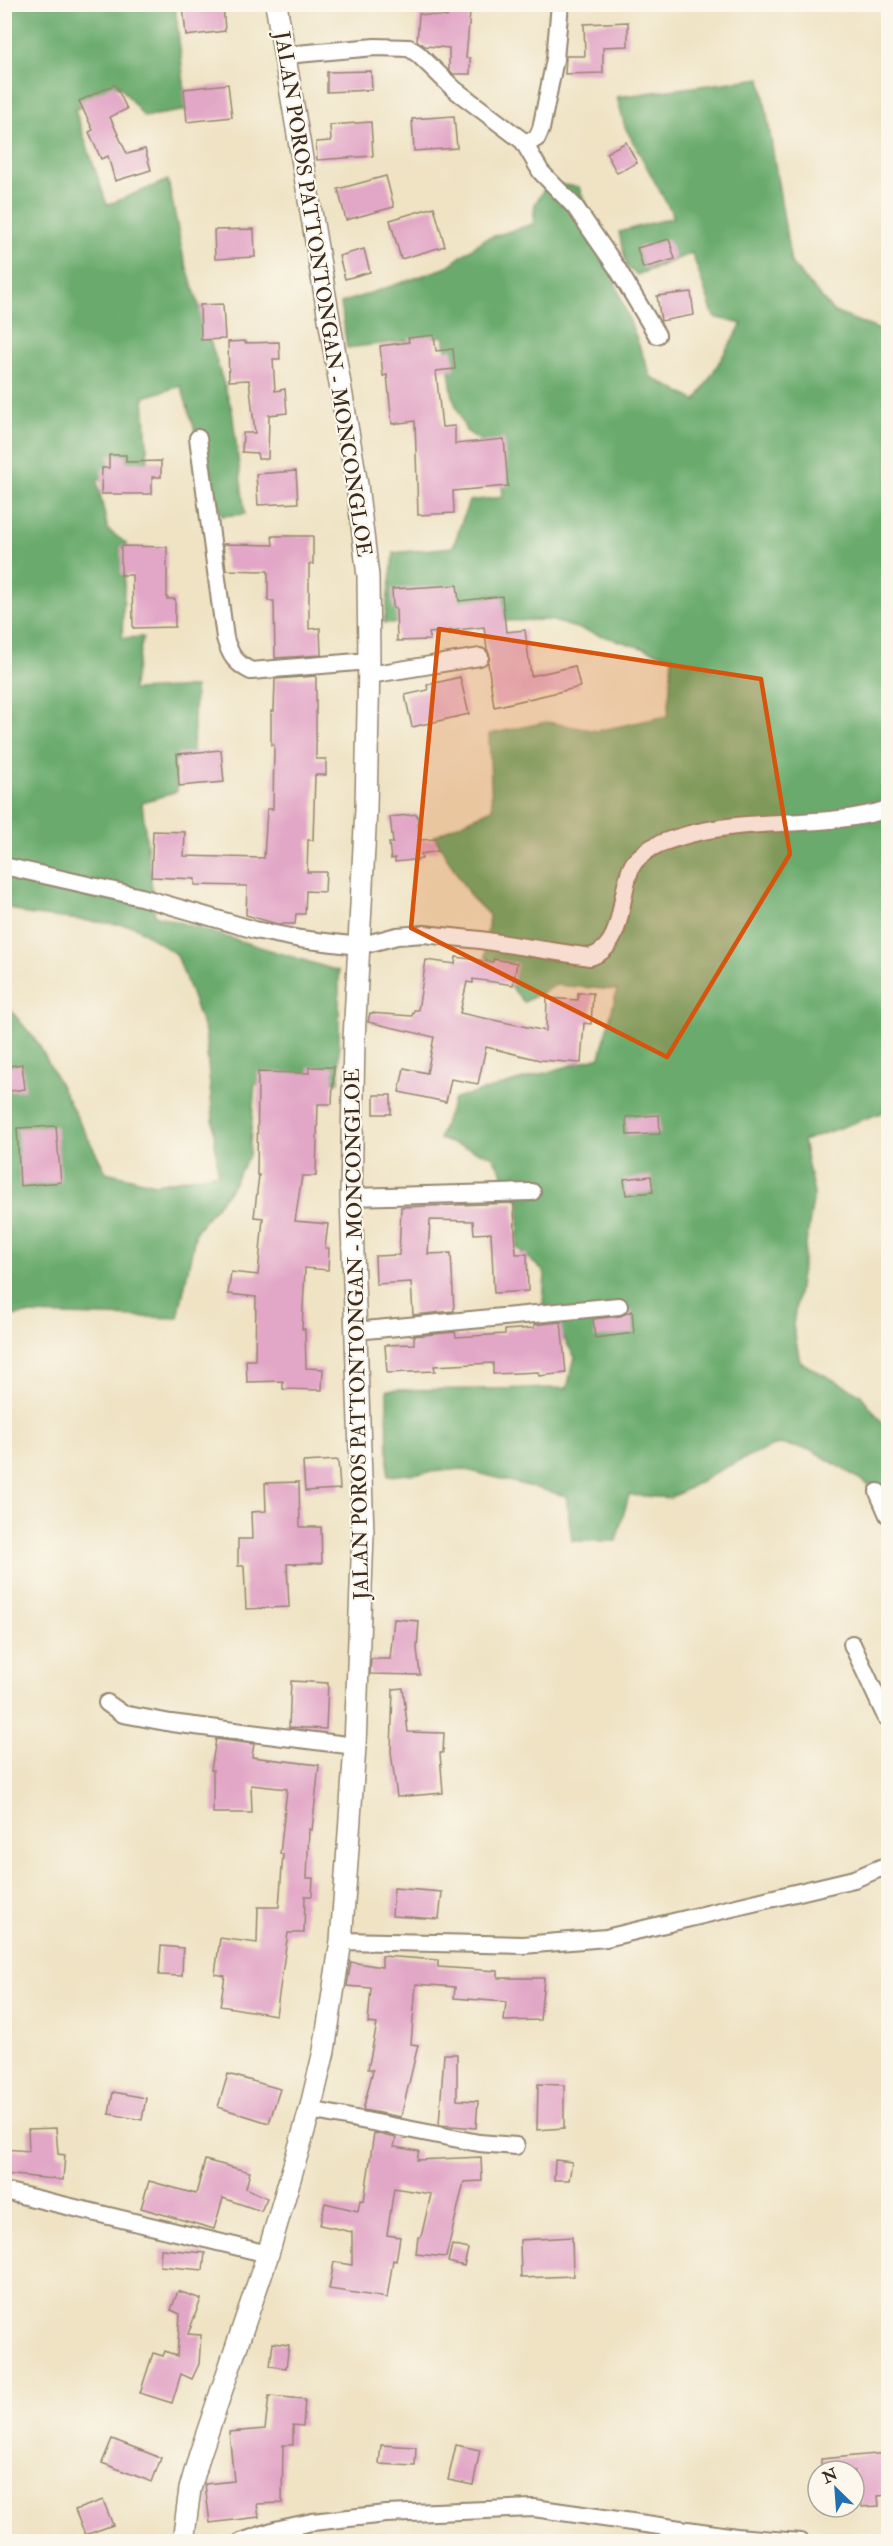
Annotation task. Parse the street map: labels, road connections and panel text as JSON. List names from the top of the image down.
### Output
{
  "streets": {
    "street": ["JALAN POROS PATTONTONGAN - MONCONGLOE"]
  },
  "north": "top left"
}
